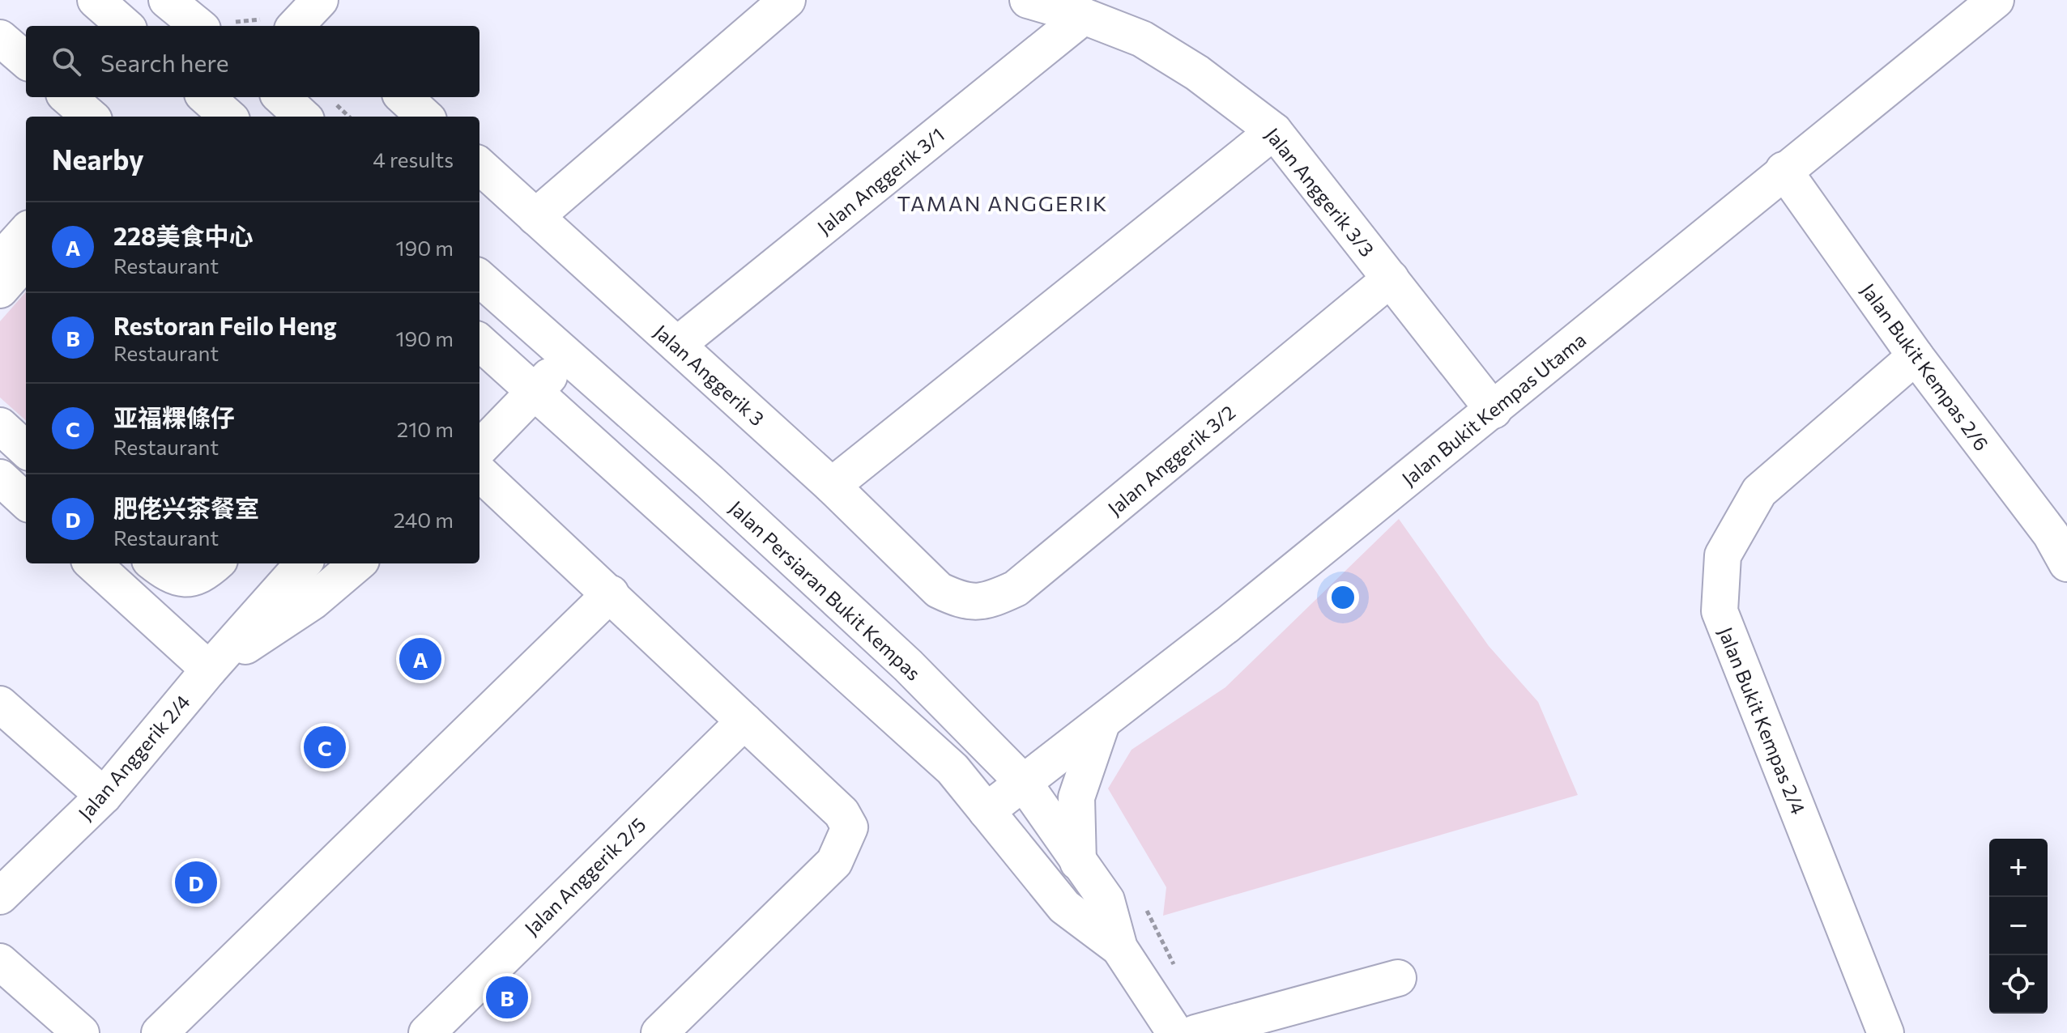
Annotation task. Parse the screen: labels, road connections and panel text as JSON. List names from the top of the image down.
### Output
{
  "streets": {
    "street": [
      "Jalan Anggerik 3/1",
      "Jalan Anggerik 3/3",
      "Jalan Bukit Kempas 2/6",
      "Jalan Anggerik 3",
      "Jalan Bukit Kempas Utama",
      "Jalan Anggerik 3/2",
      "Jalan Persiaran Bukit Kempas",
      "Jalan Bukit Kempas 2/4",
      "Jalan Anggerik 2/4",
      "Jalan Anggerik 2/5"
    ]
  },
  "crossings": [
    ["Jalan Anggerik 3/1", "Jalan Anggerik 3/3"],
    ["Jalan Anggerik 3/1", "Jalan Anggerik 3"],
    ["Jalan Anggerik 3/3", "Jalan Bukit Kempas Utama"],
    ["Jalan Anggerik 3/3", "Jalan Anggerik 3/2"],
    ["Jalan Bukit Kempas 2/6", "Jalan Bukit Kempas Utama"],
    ["Jalan Bukit Kempas 2/6", "Jalan Bukit Kempas 2/4"],
    ["Jalan Anggerik 3", "Jalan Anggerik 3/2"],
    ["Jalan Bukit Kempas Utama", "Jalan Persiaran Bukit Kempas"]
  ],
  "districts": ["TAMAN ANGGERIK"],
  "page": {
    "search": "Search here",
    "heading": ["Nearby", "4 results"],
    "list": [
      {
        "mark": "A",
        "name": "228美食中心",
        "note": "Restaurant",
        "value": "190 m"
      },
      {
        "mark": "B",
        "name": "Restoran Feilo Heng",
        "note": "Restaurant",
        "value": "190 m"
      },
      {
        "mark": "C",
        "name": "亚福粿條仔",
        "note": "Restaurant",
        "value": "210 m"
      },
      {
        "mark": "D",
        "name": "肥佬兴茶餐室",
        "note": "Restaurant",
        "value": "240 m"
      }
    ],
    "pins": [
      "A",
      "C",
      "D",
      "B"
    ],
    "map_buttons": ["+", "−"]
  }
}
